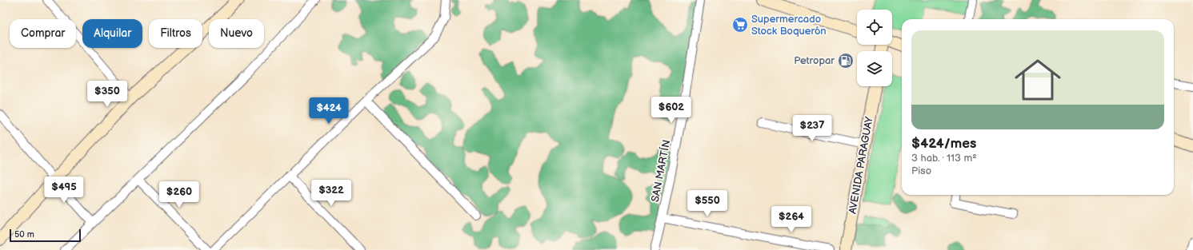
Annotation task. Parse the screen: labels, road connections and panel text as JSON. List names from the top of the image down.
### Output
{
  "streets": {
    "street": ["AVENIDA PARAGUAY", "SAN MARTÍN"]
  },
  "places": {
    "supermarket": ["Supermercado Stock Boquerón"],
    "fuel station": ["Petropar"]
  },
  "scale_bar": "50 m",
  "page": {
    "chip": [
      "Comprar",
      "Alquilar",
      "Filtros",
      "Nuevo"
    ],
    "list": [
      {
        "name": "$424/mes",
        "note": "3 hab. · 113 m² · Piso"
      }
    ],
    "price": [
      "$350",
      "$602",
      "$424",
      "$237",
      "$495",
      "$322",
      "$260",
      "$550",
      "$264"
    ],
    "scale": "50 m"
  }
}
